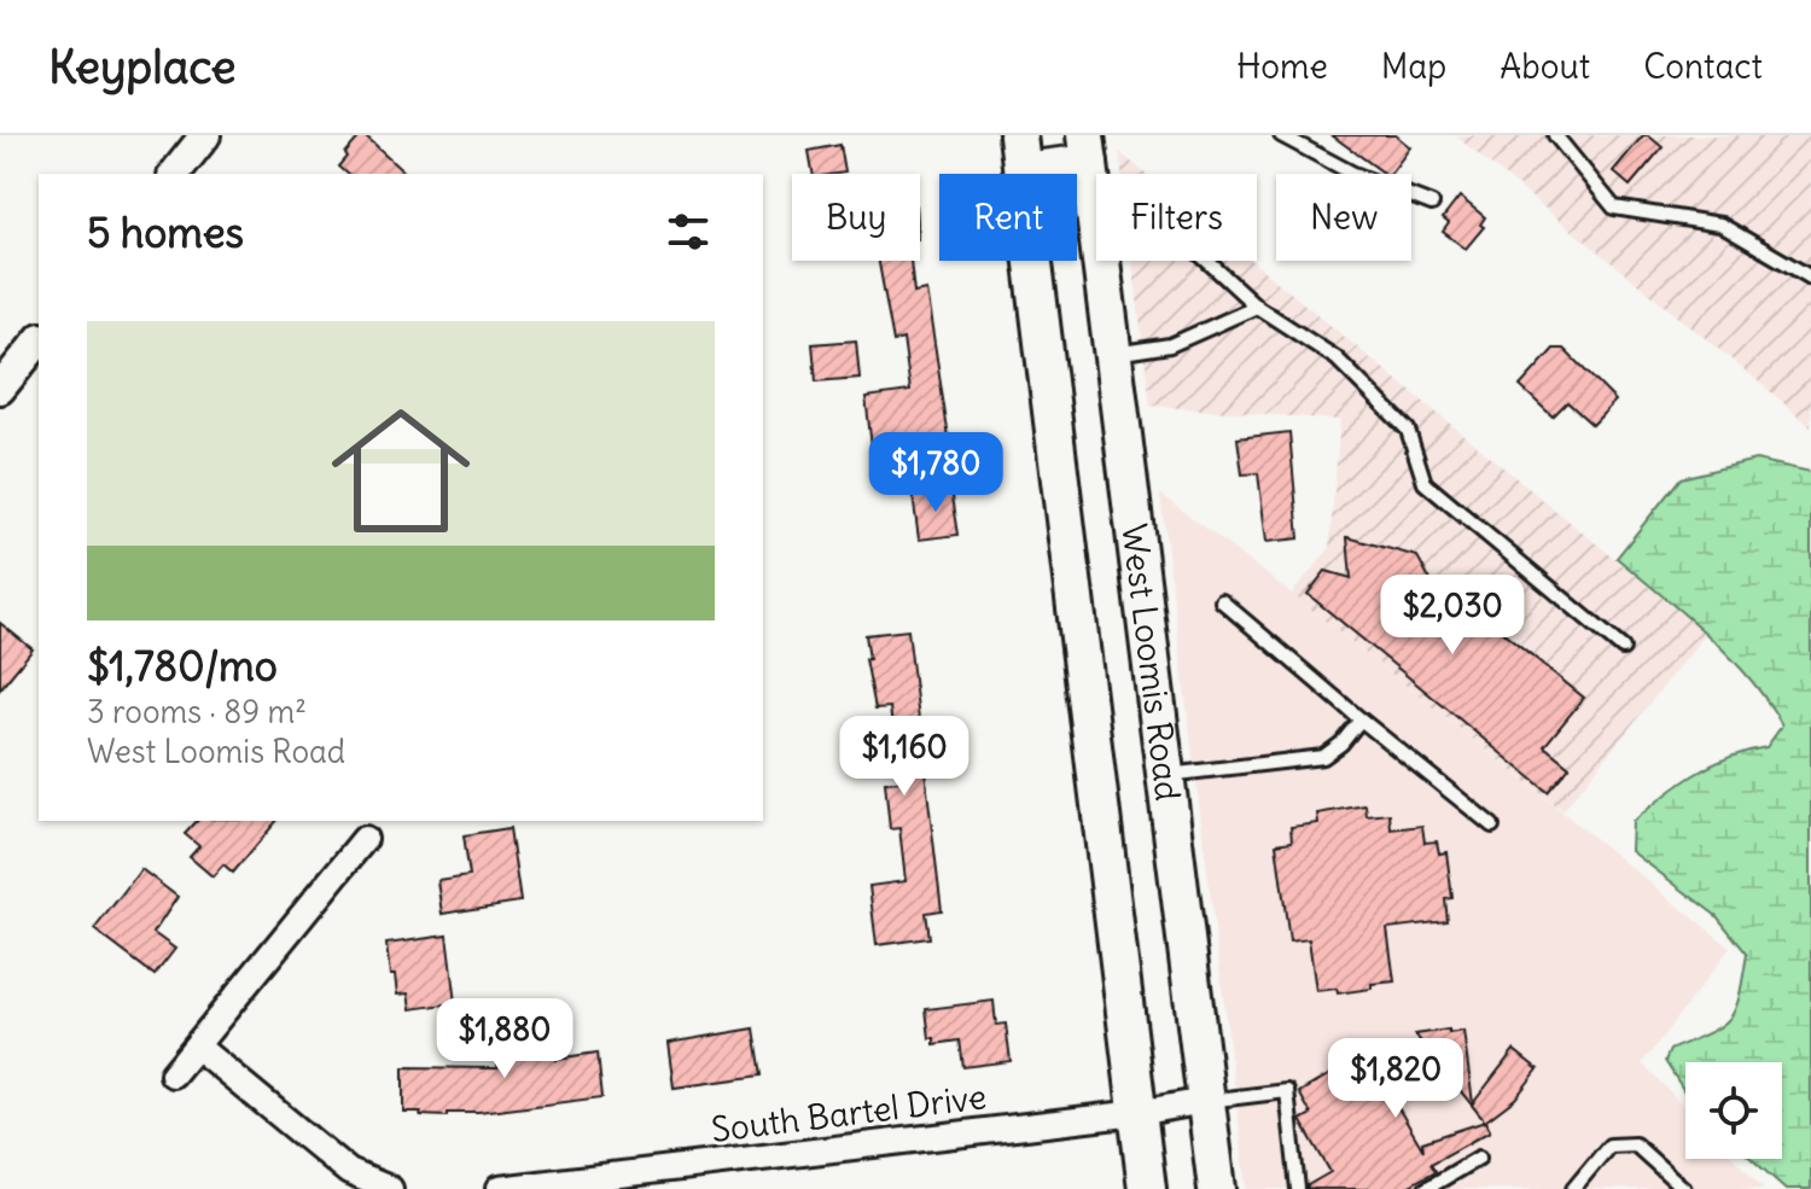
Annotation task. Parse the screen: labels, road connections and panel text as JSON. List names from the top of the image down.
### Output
{
  "streets": {
    "main road": ["West Loomis Road"],
    "street": ["South Bartel Drive"]
  },
  "crossings": [
    ["West Loomis Road", "South Bartel Drive"]
  ],
  "page": {
    "header": "Keyplace",
    "nav": [
      "Home",
      "Map",
      "About",
      "Contact"
    ],
    "chip": [
      "Buy",
      "Rent",
      "Filters",
      "New"
    ],
    "heading": "5 homes",
    "list": [
      {
        "name": "$1,780/mo",
        "note": "3 rooms · 89 m² · West Loomis Road"
      }
    ],
    "price": [
      "$1,780",
      "$2,030",
      "$1,160",
      "$1,880",
      "$1,820"
    ]
  }
}
